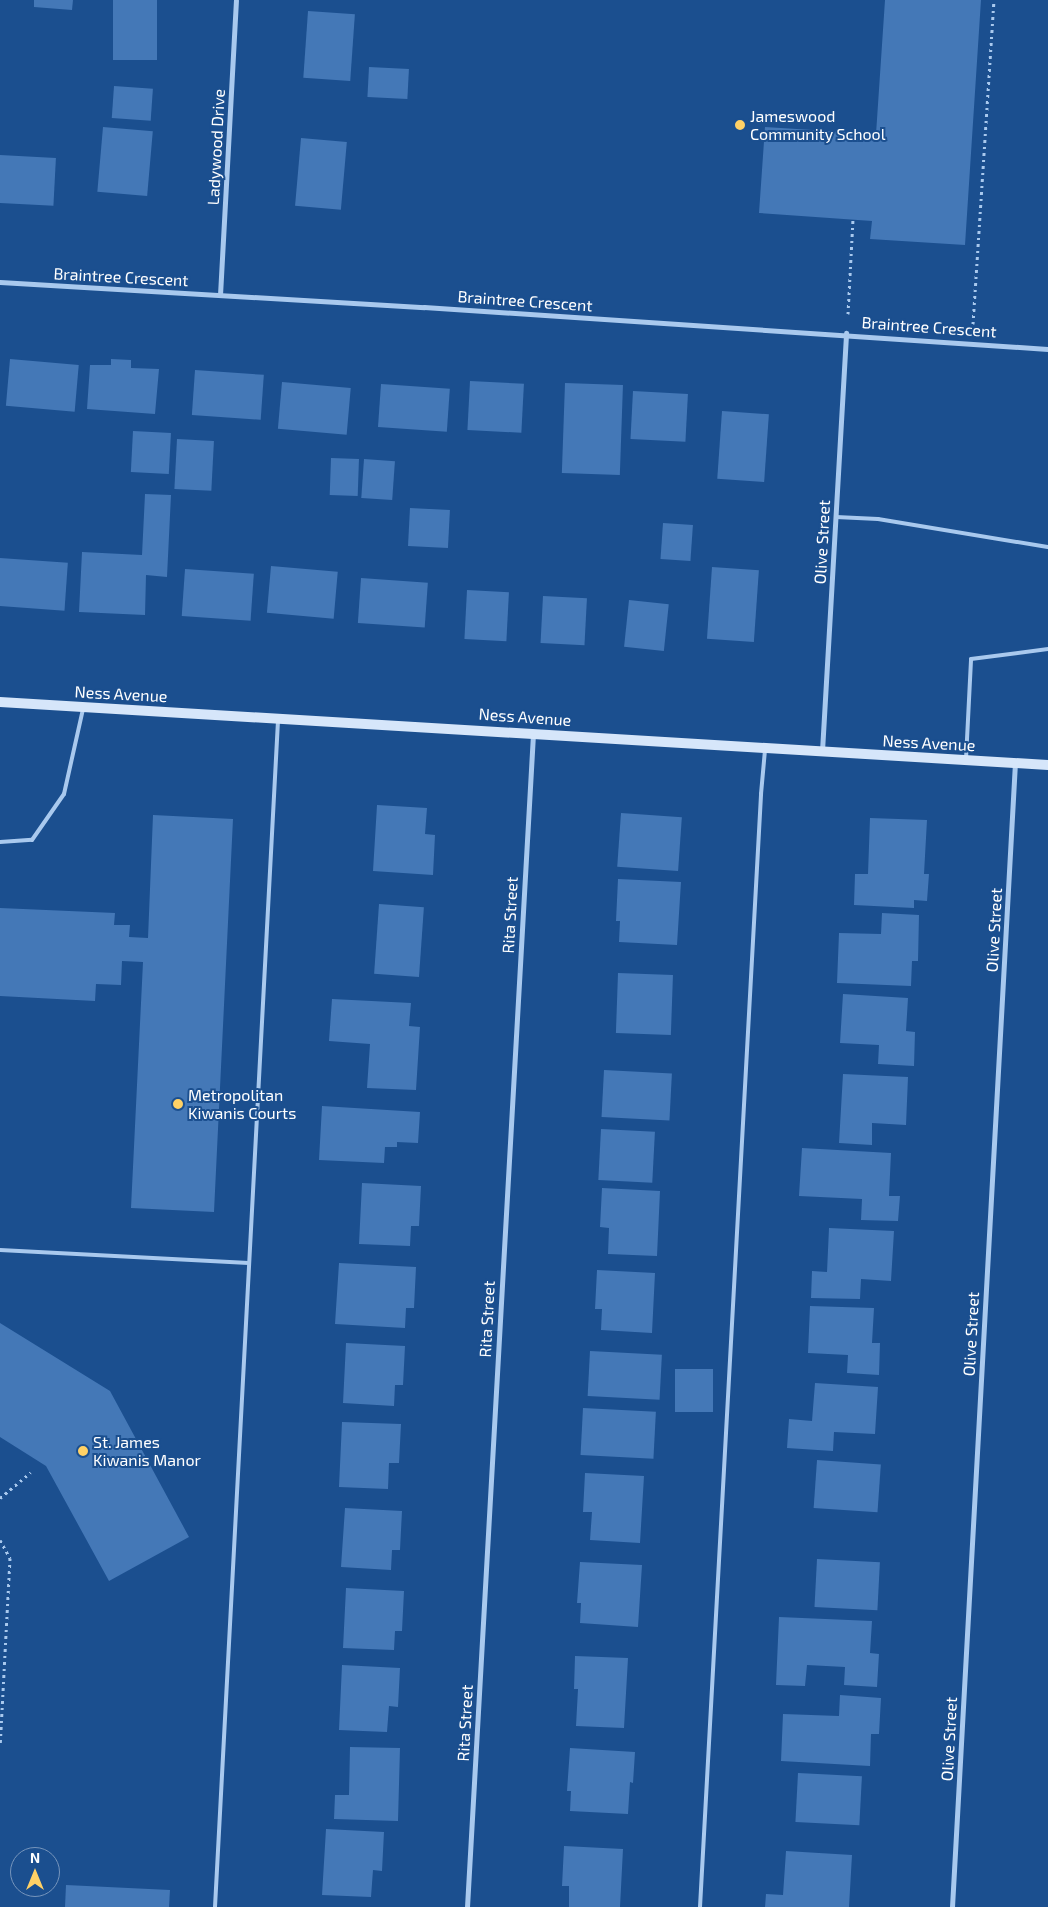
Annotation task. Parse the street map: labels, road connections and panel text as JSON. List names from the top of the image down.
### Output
{
  "streets": {
    "main road": ["Ness Avenue"],
    "street": [
      "Ladywood Drive",
      "Braintree Crescent",
      "Olive Street",
      "Rita Street"
    ]
  },
  "crossings": [
    ["Ladywood Drive", "Braintree Crescent"],
    ["Braintree Crescent", "Olive Street"],
    ["Olive Street", "Ness Avenue"],
    ["Ness Avenue", "Rita Street"]
  ],
  "places": ["Jameswood Community School", "Metropolitan Kiwanis Courts", "St. James Kiwanis Manor"],
  "north": "top"
}
